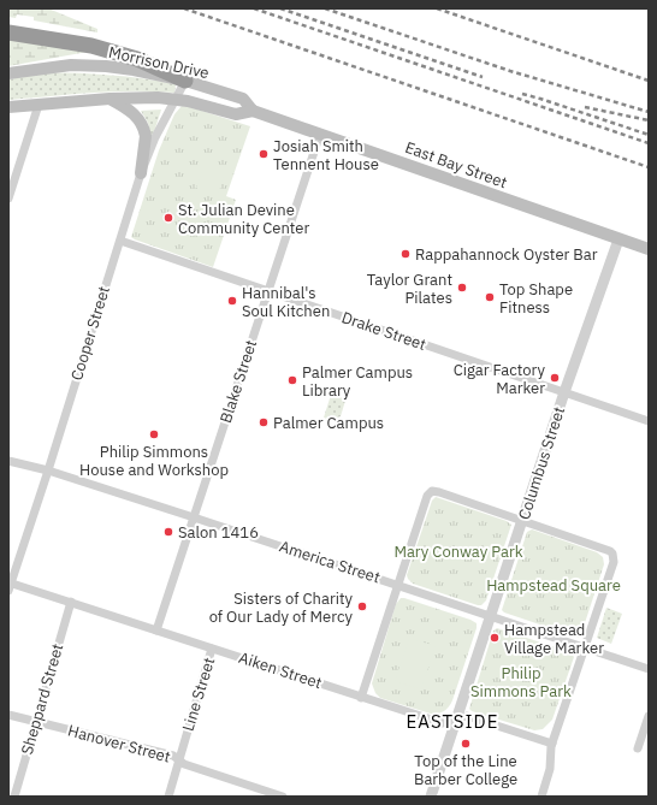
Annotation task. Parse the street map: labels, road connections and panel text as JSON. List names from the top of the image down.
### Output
{
  "streets": {
    "main road": ["Morrison Drive", "East Bay Street"],
    "street": [
      "Drake Street",
      "Cooper Street",
      "Blake Street",
      "Columbus Street",
      "America Street",
      "Aiken Street",
      "Line Street",
      "Sheppard Street",
      "Hanover Street"
    ]
  },
  "crossings": [
    ["Morrison Drive", "East Bay Street"],
    ["Morrison Drive", "Cooper Street"],
    ["East Bay Street", "Blake Street"],
    ["East Bay Street", "Columbus Street"],
    ["Drake Street", "Cooper Street"],
    ["Drake Street", "Blake Street"],
    ["Drake Street", "Columbus Street"],
    ["Cooper Street", "America Street"],
    ["Cooper Street", "Aiken Street"],
    ["Blake Street", "America Street"],
    ["Blake Street", "Aiken Street"],
    ["Columbus Street", "America Street"],
    ["Columbus Street", "Aiken Street"],
    ["Aiken Street", "Line Street"],
    ["Aiken Street", "Sheppard Street"],
    ["Line Street", "Hanover Street"],
    ["Sheppard Street", "Hanover Street"]
  ],
  "districts": ["EASTSIDE"],
  "parks": ["Mary Conway Park", "Hampstead Square", "Philip Simmons Park"],
  "places": [
    "Josiah Smith Tennent House",
    "St. Julian Devine Community Center",
    "Rappahannock Oyster Bar",
    "Taylor Grant Pilates",
    "Top Shape Fitness",
    "Hannibal's Soul Kitchen",
    "Cigar Factory Marker",
    "Palmer Campus Library",
    "Palmer Campus",
    "Philip Simmons House and Workshop",
    "Salon 1416",
    "Sisters of Charity of Our Lady of Mercy",
    "Hampstead Village Marker",
    "Top of the Line Barber College"
  ]
}
